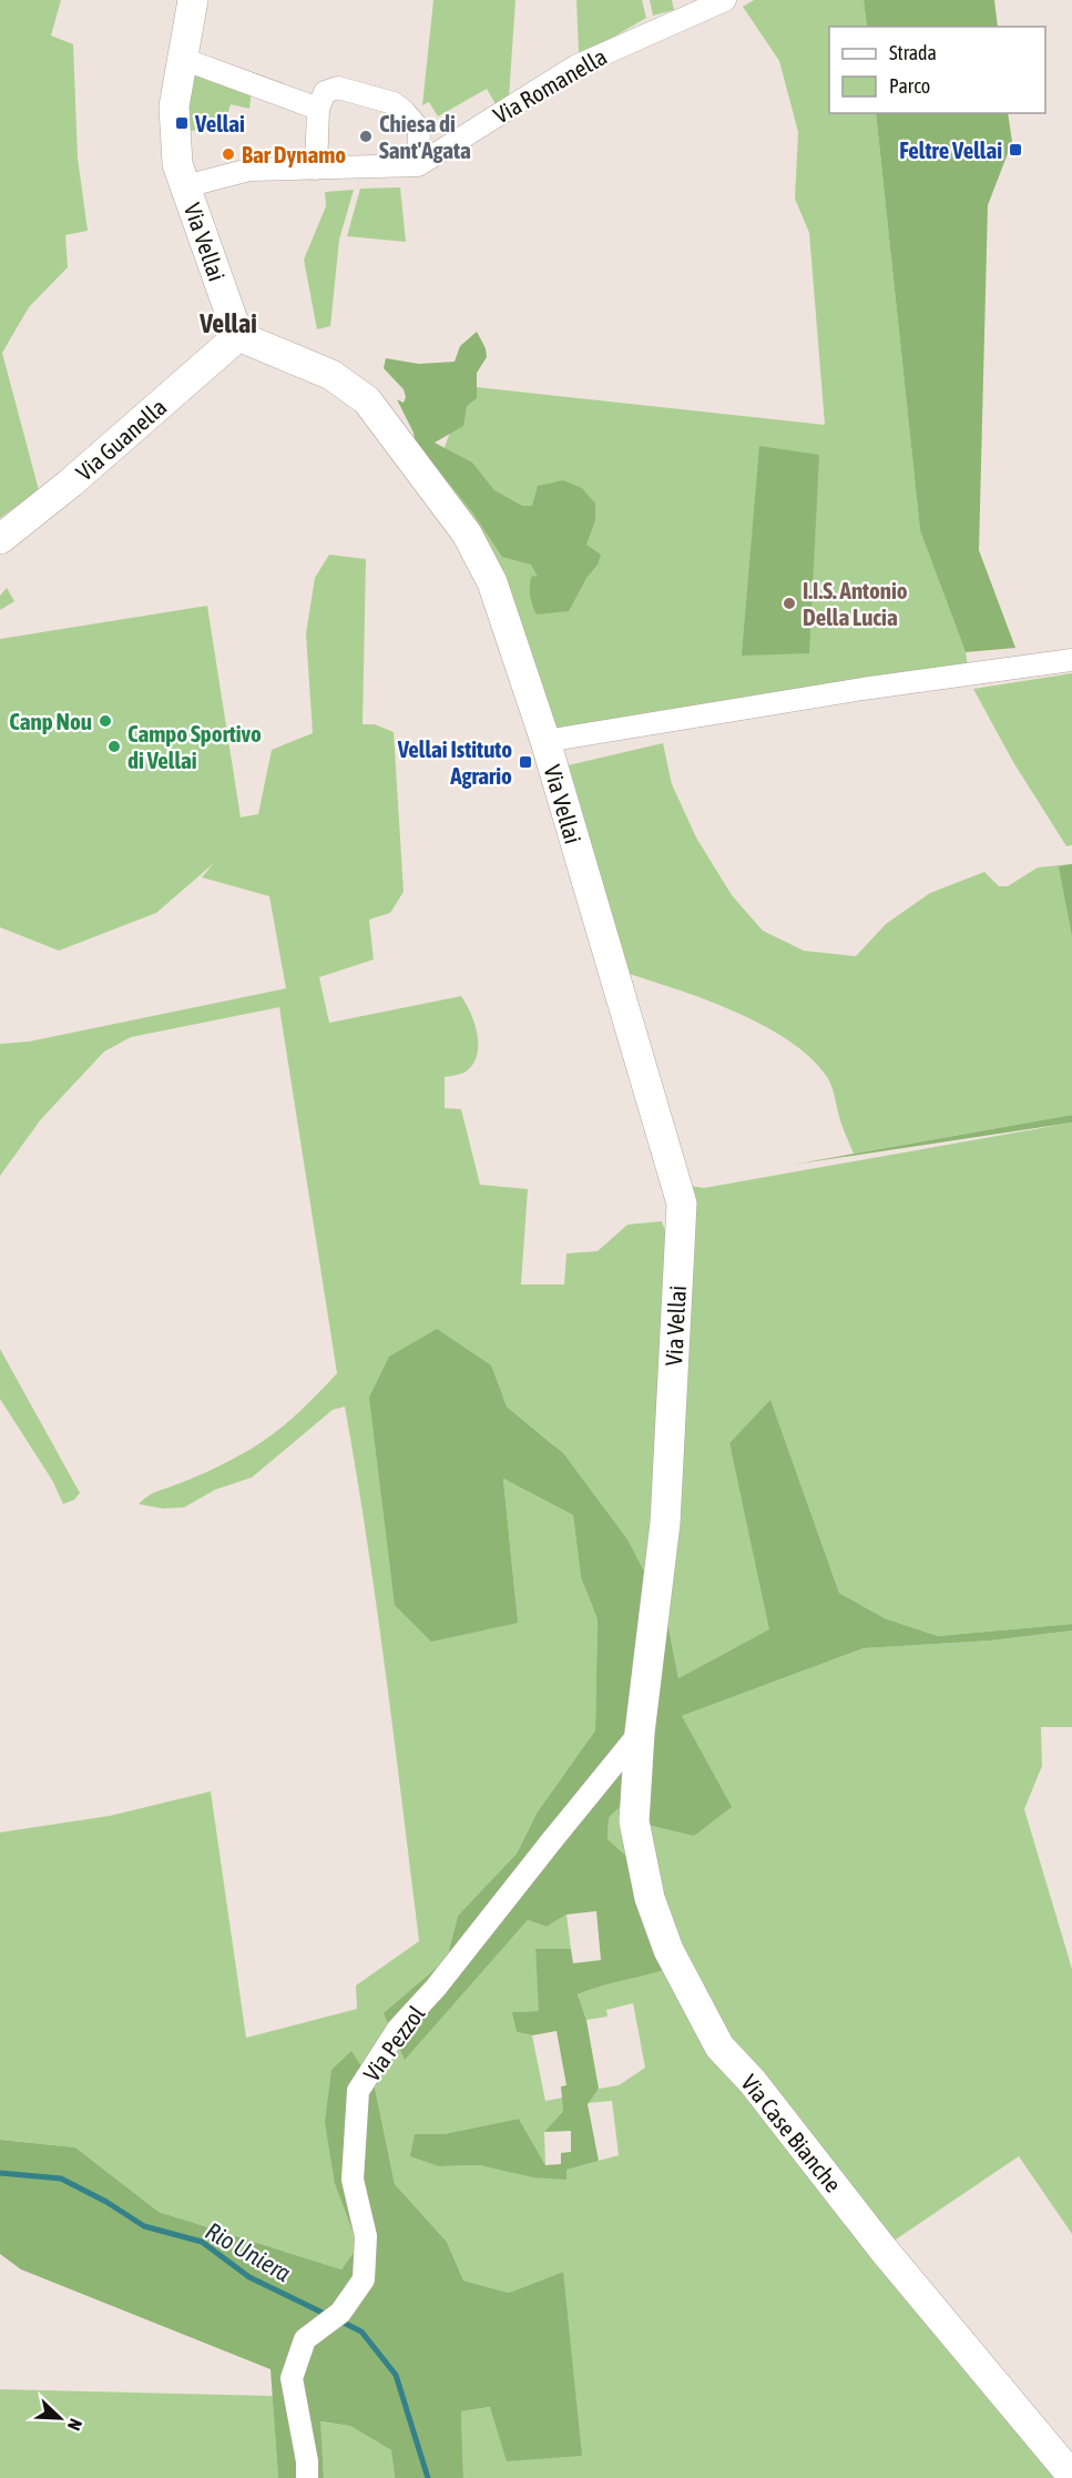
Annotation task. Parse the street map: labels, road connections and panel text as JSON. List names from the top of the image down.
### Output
{
  "streets": {
    "street": [
      "Via Romanella",
      "Via Vellai",
      "Via Guanella",
      "Via Pezzol",
      "Via Case Bianche"
    ]
  },
  "crossings": [
    ["Via Vellai", "Via Guanella"],
    ["Via Vellai", "Via Pezzol"],
    ["Via Vellai", "Via Case Bianche"],
    ["Via Pezzol", "Via Case Bianche"]
  ],
  "districts": ["Vellai"],
  "water": ["Rio Uniera"],
  "places": {
    "transit": ["Vellai", "Feltre Vellai", "Vellai Istituto Agrario"],
    "other": [
      "Chiesa di Sant'Agata",
      "Bar Dynamo",
      "I.I.S. Antonio Della Lucia",
      "Canp Nou",
      "Campo Sportivo di Vellai"
    ]
  },
  "legend": ["Strada", "Parco"],
  "north": "bottom right"
}
